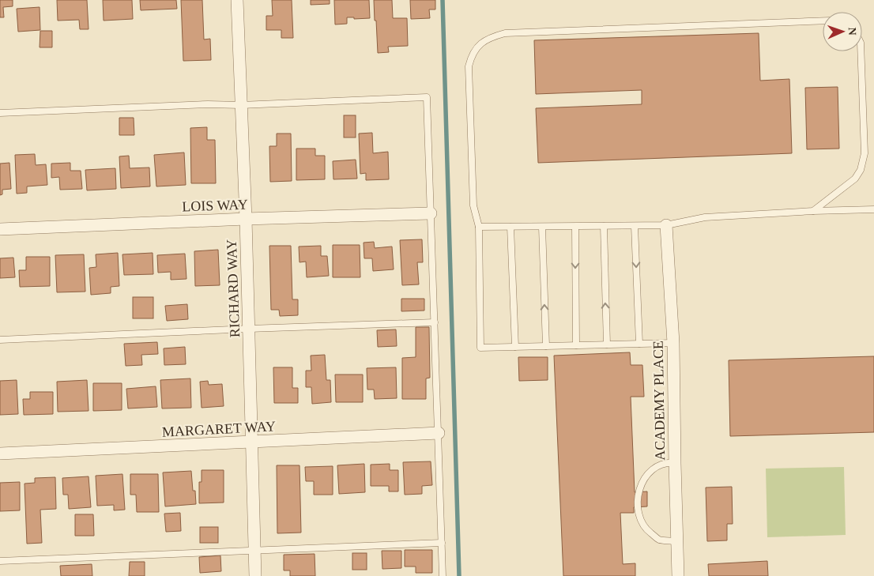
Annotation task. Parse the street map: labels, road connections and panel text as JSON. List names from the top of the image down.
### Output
{
  "streets": {
    "street": [
      "LOIS WAY",
      "RICHARD WAY",
      "ACADEMY PLACE",
      "MARGARET WAY"
    ]
  },
  "crossings": [
    ["LOIS WAY", "RICHARD WAY"],
    ["RICHARD WAY", "MARGARET WAY"]
  ],
  "north": "right"
}
